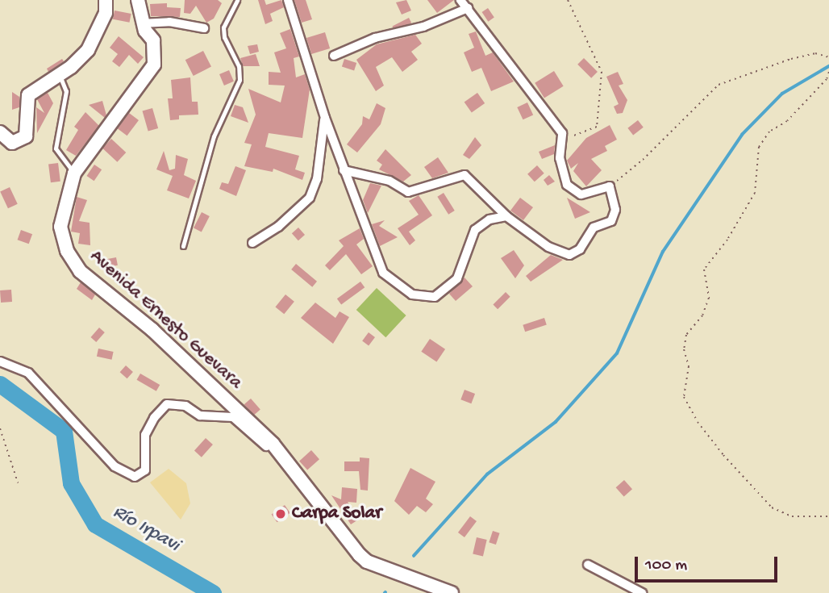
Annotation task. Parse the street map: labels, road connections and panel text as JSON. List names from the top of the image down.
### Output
{
  "streets": {
    "main road": ["Avenida Ernesto Guevara"]
  },
  "water": ["Río Irpavi"],
  "places": ["Carpa Solar"],
  "scale_bar": "100 m"
}
